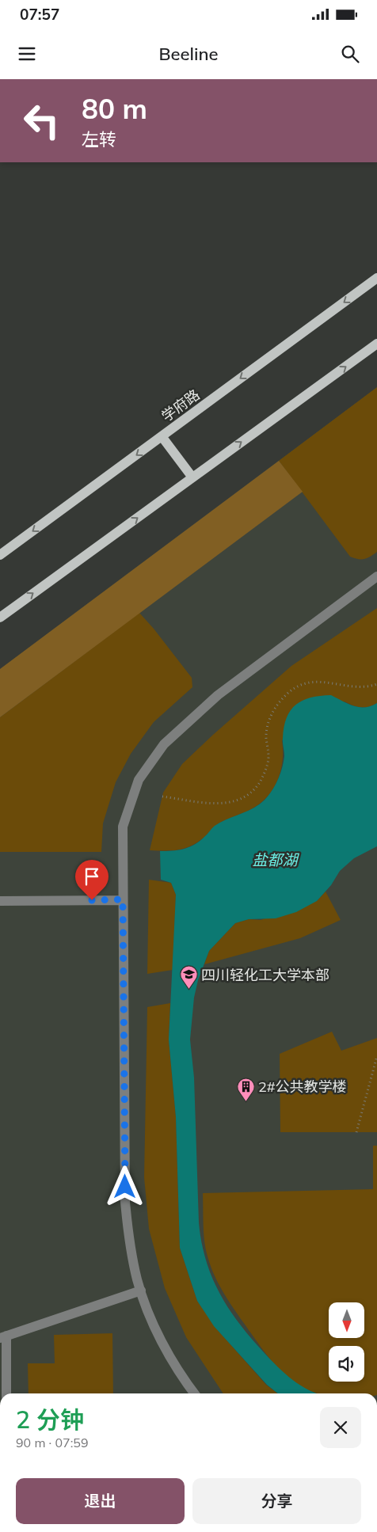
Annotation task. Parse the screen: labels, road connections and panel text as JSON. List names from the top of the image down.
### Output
{
  "streets": {
    "main road": ["学府路"]
  },
  "water": ["盐都湖"],
  "places": {
    "school or university": ["四川轻化工大学本部"],
    "building": ["2#公共教学楼"]
  },
  "north": "bottom",
  "page": {
    "status": "07:57",
    "header": "Beeline",
    "turn": ["80 m", "左转"],
    "heading": ["2 分钟", "90 m · 07:59"],
    "buttons": ["退出", "分享"]
  }
}
